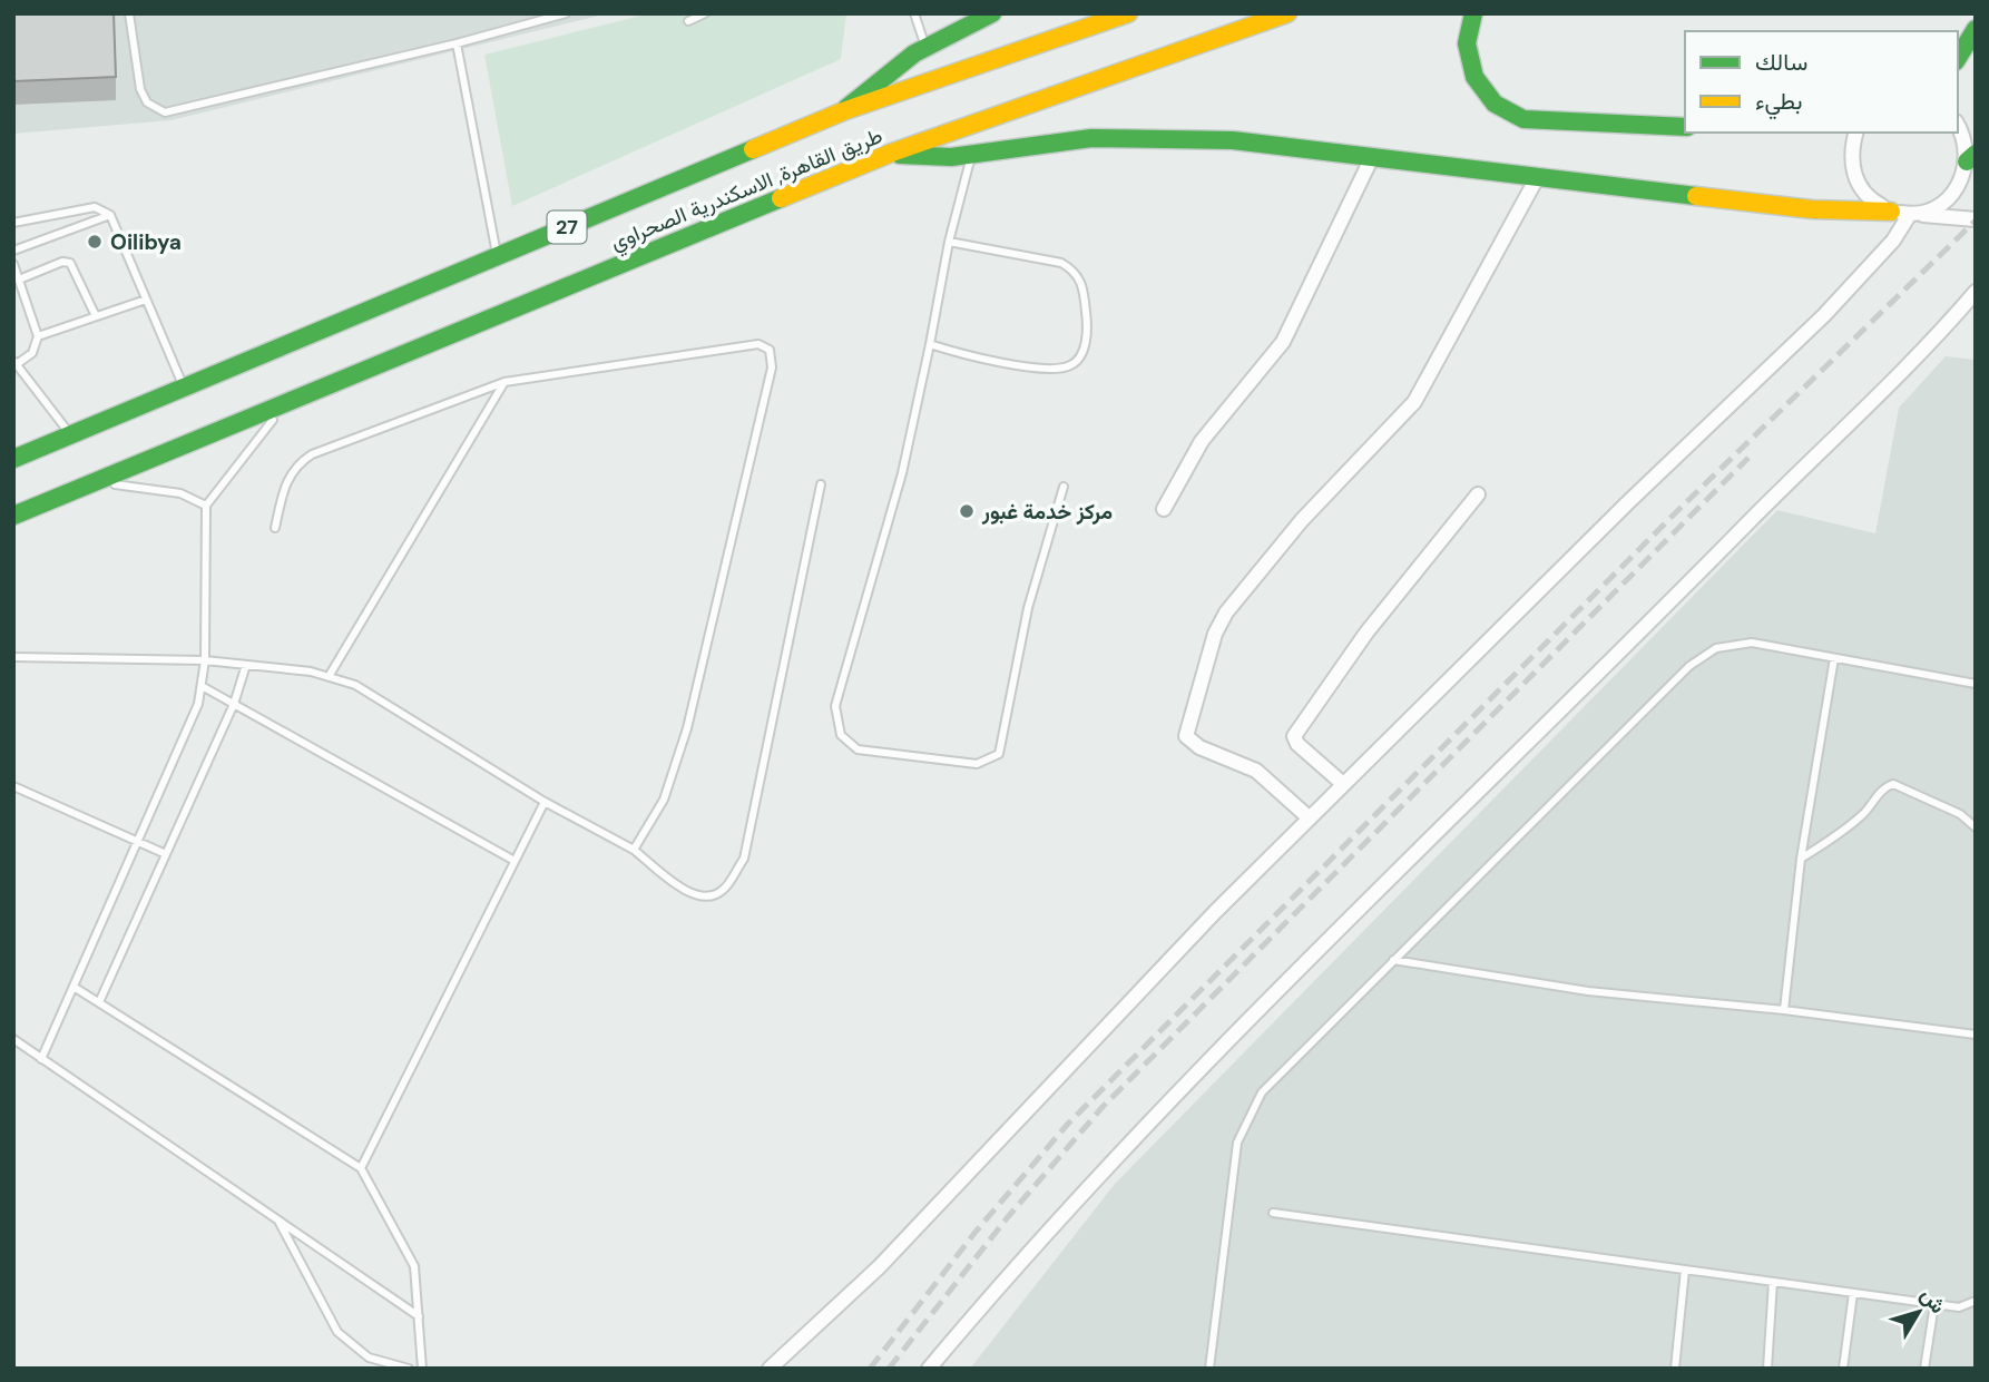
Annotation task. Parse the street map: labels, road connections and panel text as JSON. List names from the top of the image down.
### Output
{
  "streets": {
    "highway": ["طريق القاهرة, الاسكندرية الصحراوي", "27"]
  },
  "places": ["Oilibya", "مركز خدمة غبور"],
  "legend": ["سالك", "بطيء"],
  "north": "top right"
}
